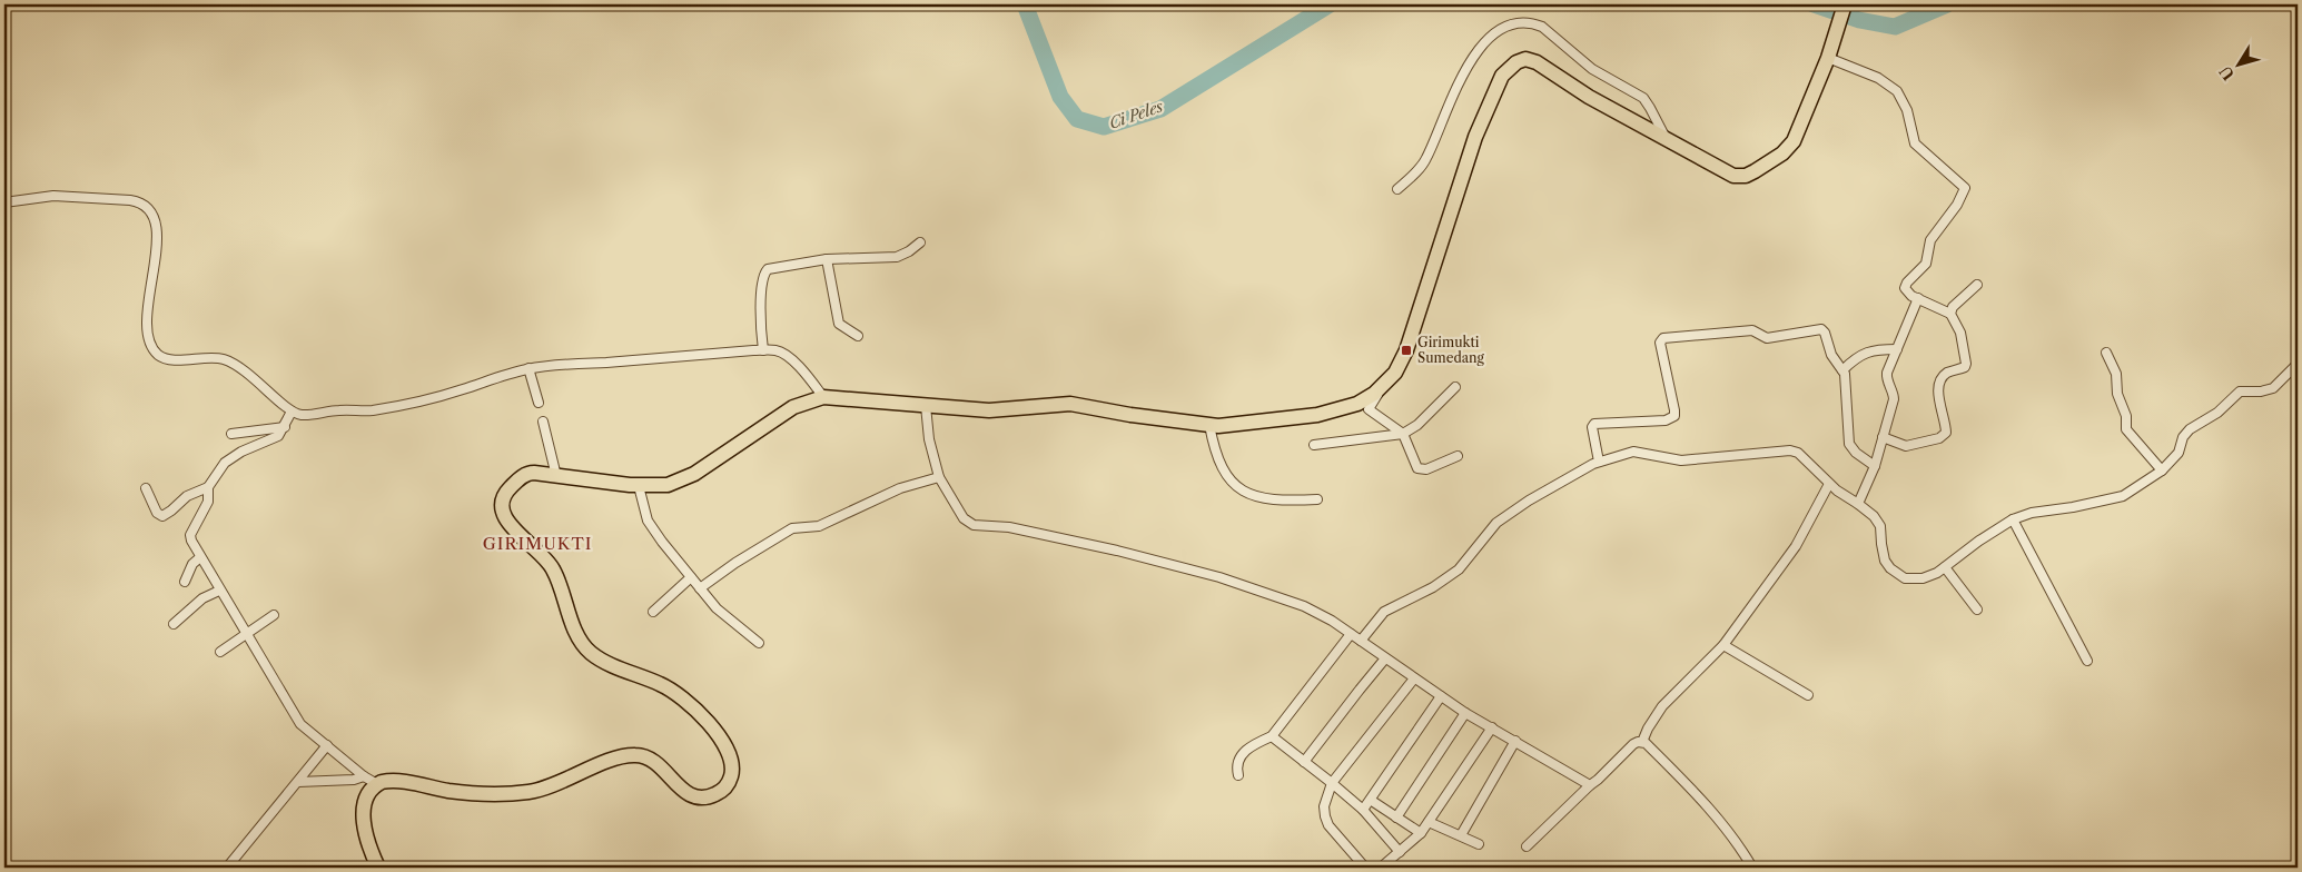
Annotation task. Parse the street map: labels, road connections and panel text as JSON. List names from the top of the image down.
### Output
{
  "districts": ["GIRIMUKTI"],
  "water": ["Ci Peles"],
  "places": {
    "transit": ["Girimukti Sumedang"]
  },
  "north": "bottom left"
}
